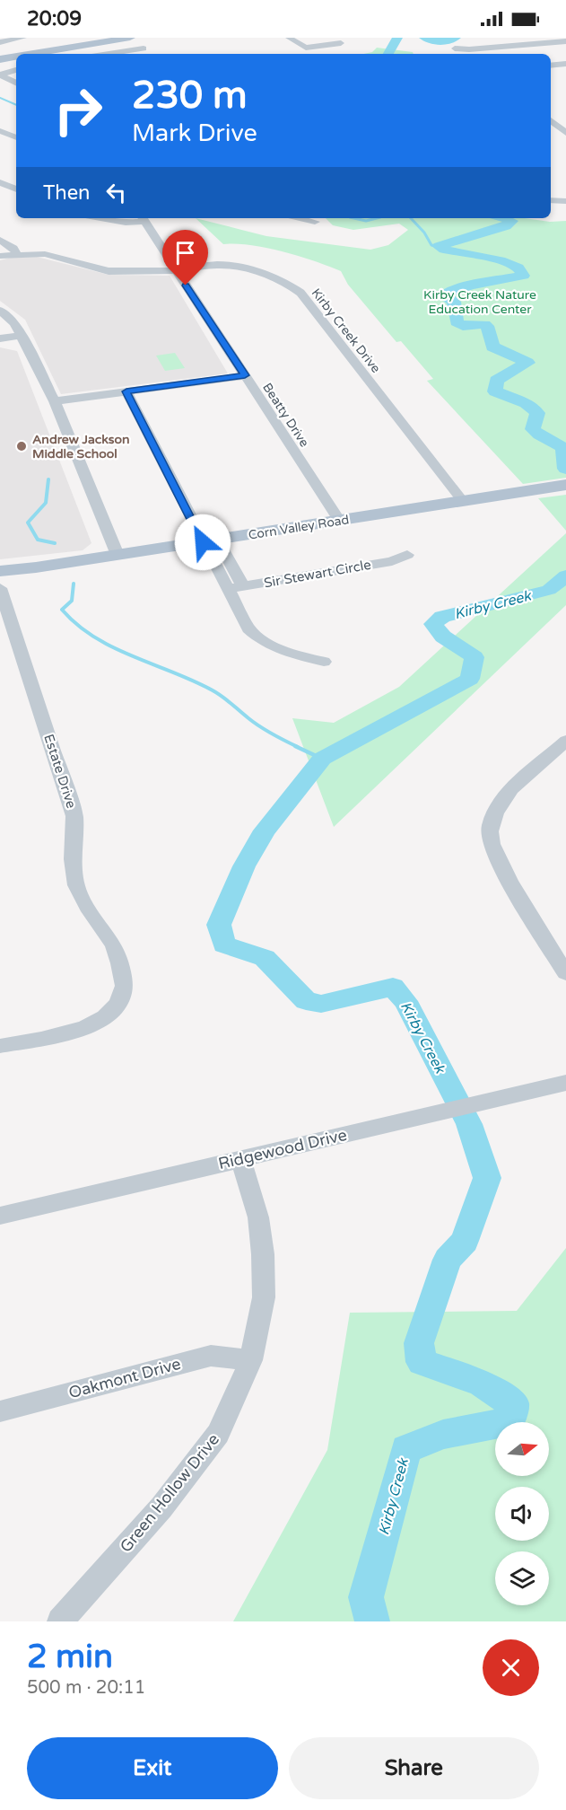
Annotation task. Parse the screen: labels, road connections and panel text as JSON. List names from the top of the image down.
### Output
{
  "streets": {
    "main road": ["Corn Valley Road"],
    "street": [
      "Kirby Creek Drive",
      "Beatty Drive",
      "Sir Stewart Circle",
      "Estate Drive",
      "Ridgewood Drive",
      "Oakmont Drive",
      "Green Hollow Drive"
    ]
  },
  "crossings": [
    ["Kirby Creek Drive", "Beatty Drive"],
    ["Kirby Creek Drive", "Corn Valley Road"],
    ["Beatty Drive", "Corn Valley Road"],
    ["Ridgewood Drive", "Green Hollow Drive"],
    ["Oakmont Drive", "Green Hollow Drive"]
  ],
  "water": ["Kirby Creek"],
  "parks": ["Kirby Creek Nature Education Center"],
  "places": ["Andrew Jackson Middle School"],
  "north": "right",
  "page": {
    "status": "20:09",
    "turn": ["230 m", "Mark Drive"],
    "then": "Then",
    "heading": ["2 min", "500 m · 20:11"],
    "buttons": ["Exit", "Share"]
  }
}
